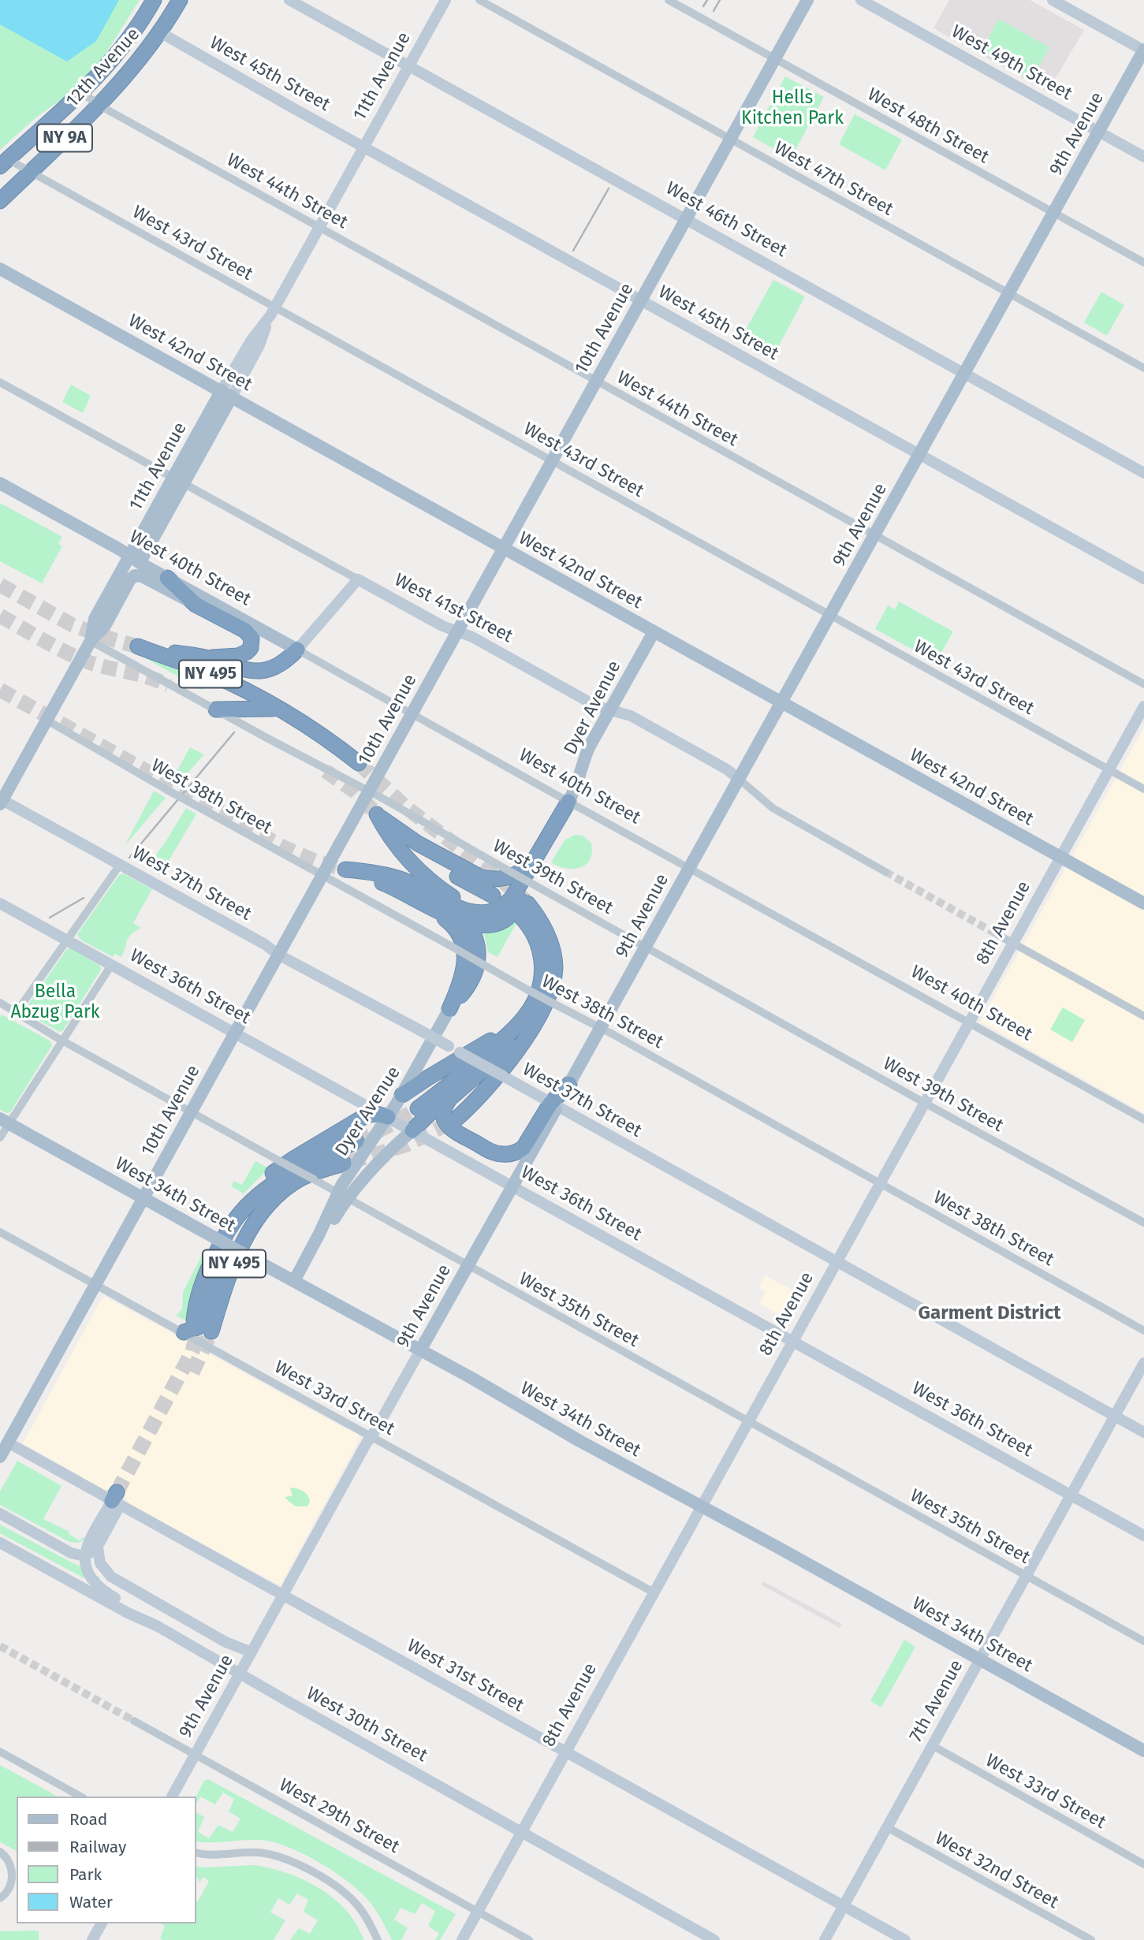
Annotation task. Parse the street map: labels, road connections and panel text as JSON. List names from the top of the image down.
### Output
{
  "streets": {
    "highway": ["12th Avenue", "NY 9A", "NY 495"],
    "main road": [
      "West 49th Street",
      "West 45th Street",
      "11th Avenue",
      "9th Avenue",
      "West 46th Street",
      "10th Avenue",
      "West 42nd Street",
      "West 40th Street",
      "West 41st Street",
      "Dyer Avenue",
      "West 37th Street",
      "8th Avenue",
      "West 36th Street",
      "West 34th Street",
      "West 31st Street",
      "7th Avenue",
      "West 30th Street"
    ],
    "street": [
      "West 48th Street",
      "West 47th Street",
      "West 44th Street",
      "West 43rd Street",
      "West 38th Street",
      "West 39th Street",
      "West 35th Street",
      "West 33rd Street",
      "West 29th Street",
      "West 32nd Street"
    ]
  },
  "crossings": [
    ["West 49th Street", "9th Avenue"],
    ["12th Avenue", "West 45th Street"],
    ["12th Avenue", "West 44th Street"],
    ["12th Avenue", "West 43rd Street"],
    ["West 45th Street", "11th Avenue"],
    ["West 45th Street", "9th Avenue"],
    ["West 45th Street", "10th Avenue"],
    ["11th Avenue", "West 44th Street"],
    ["11th Avenue", "West 46th Street"],
    ["11th Avenue", "West 43rd Street"],
    ["11th Avenue", "West 42nd Street"],
    ["11th Avenue", "West 40th Street"],
    ["11th Avenue", "West 41st Street"],
    ["11th Avenue", "West 38th Street"],
    ["11th Avenue", "West 39th Street"],
    ["11th Avenue", "West 37th Street"],
    ["West 48th Street", "9th Avenue"],
    ["West 48th Street", "10th Avenue"],
    ["9th Avenue", "West 47th Street"],
    ["9th Avenue", "West 44th Street"],
    ["9th Avenue", "West 46th Street"],
    ["9th Avenue", "West 43rd Street"],
    ["9th Avenue", "West 42nd Street"],
    ["9th Avenue", "West 40th Street"],
    ["9th Avenue", "West 41st Street"],
    ["9th Avenue", "West 38th Street"],
    ["9th Avenue", "West 39th Street"],
    ["9th Avenue", "West 37th Street"],
    ["9th Avenue", "West 36th Street"],
    ["9th Avenue", "West 34th Street"],
    ["9th Avenue", "West 35th Street"],
    ["9th Avenue", "West 33rd Street"],
    ["9th Avenue", "West 31st Street"],
    ["9th Avenue", "West 30th Street"],
    ["9th Avenue", "West 29th Street"],
    ["West 47th Street", "10th Avenue"],
    ["West 44th Street", "10th Avenue"],
    ["West 46th Street", "10th Avenue"],
    ["West 43rd Street", "10th Avenue"],
    ["West 43rd Street", "8th Avenue"],
    ["10th Avenue", "West 42nd Street"],
    ["10th Avenue", "West 40th Street"],
    ["10th Avenue", "West 41st Street"],
    ["10th Avenue", "West 38th Street"],
    ["10th Avenue", "West 39th Street"],
    ["10th Avenue", "West 37th Street"],
    ["10th Avenue", "West 36th Street"],
    ["10th Avenue", "West 34th Street"],
    ["10th Avenue", "West 35th Street"],
    ["10th Avenue", "West 33rd Street"],
    ["10th Avenue", "West 31st Street"],
    ["West 42nd Street", "Dyer Avenue"],
    ["West 42nd Street", "8th Avenue"],
    ["West 40th Street", "Dyer Avenue"],
    ["West 40th Street", "8th Avenue"],
    ["West 41st Street", "Dyer Avenue"],
    ["Dyer Avenue", "West 36th Street"],
    ["Dyer Avenue", "West 34th Street"],
    ["Dyer Avenue", "West 35th Street"],
    ["West 38th Street", "8th Avenue"],
    ["West 39th Street", "8th Avenue"],
    ["West 37th Street", "8th Avenue"],
    ["West 37th Street", "7th Avenue"],
    ["8th Avenue", "West 36th Street"],
    ["8th Avenue", "West 34th Street"],
    ["8th Avenue", "West 35th Street"],
    ["8th Avenue", "West 33rd Street"],
    ["8th Avenue", "West 31st Street"],
    ["8th Avenue", "West 30th Street"],
    ["8th Avenue", "West 29th Street"],
    ["West 36th Street", "7th Avenue"],
    ["West 34th Street", "7th Avenue"],
    ["West 35th Street", "7th Avenue"],
    ["West 33rd Street", "7th Avenue"],
    ["West 31st Street", "7th Avenue"],
    ["7th Avenue", "West 32nd Street"]
  ],
  "districts": ["Garment District"],
  "parks": ["Hells Kitchen Park", "Bella Abzug Park"],
  "legend": [
    "Road",
    "Railway",
    "Park",
    "Water"
  ]
}
